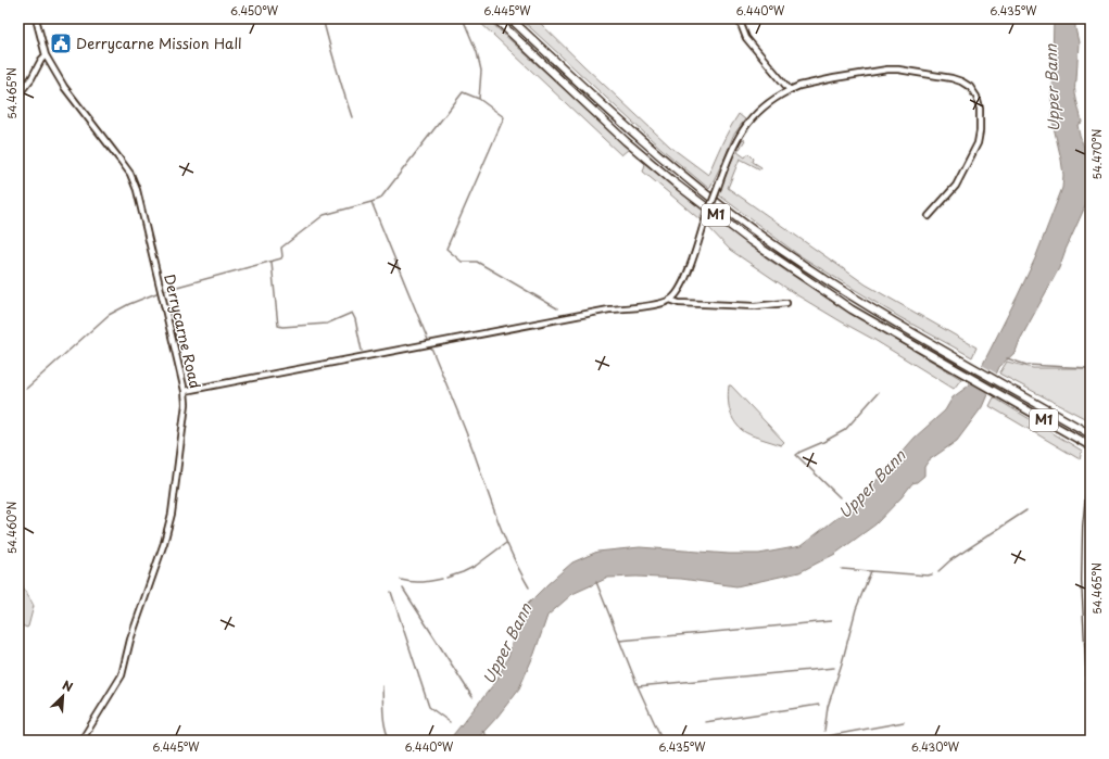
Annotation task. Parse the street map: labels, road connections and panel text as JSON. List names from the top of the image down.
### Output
{
  "streets": {
    "highway": ["M1"],
    "street": ["Derrycarne Road"]
  },
  "water": ["Upper Bann"],
  "places": {
    "public building": ["Derrycarne Mission Hall"]
  },
  "north": "top right",
  "coordinates": [
    "6.450°W",
    "6.445°W",
    "6.440°W",
    "6.435°W",
    "54.465°N",
    "54.470°N",
    "54.460°N",
    "6.430°W"
  ]
}
